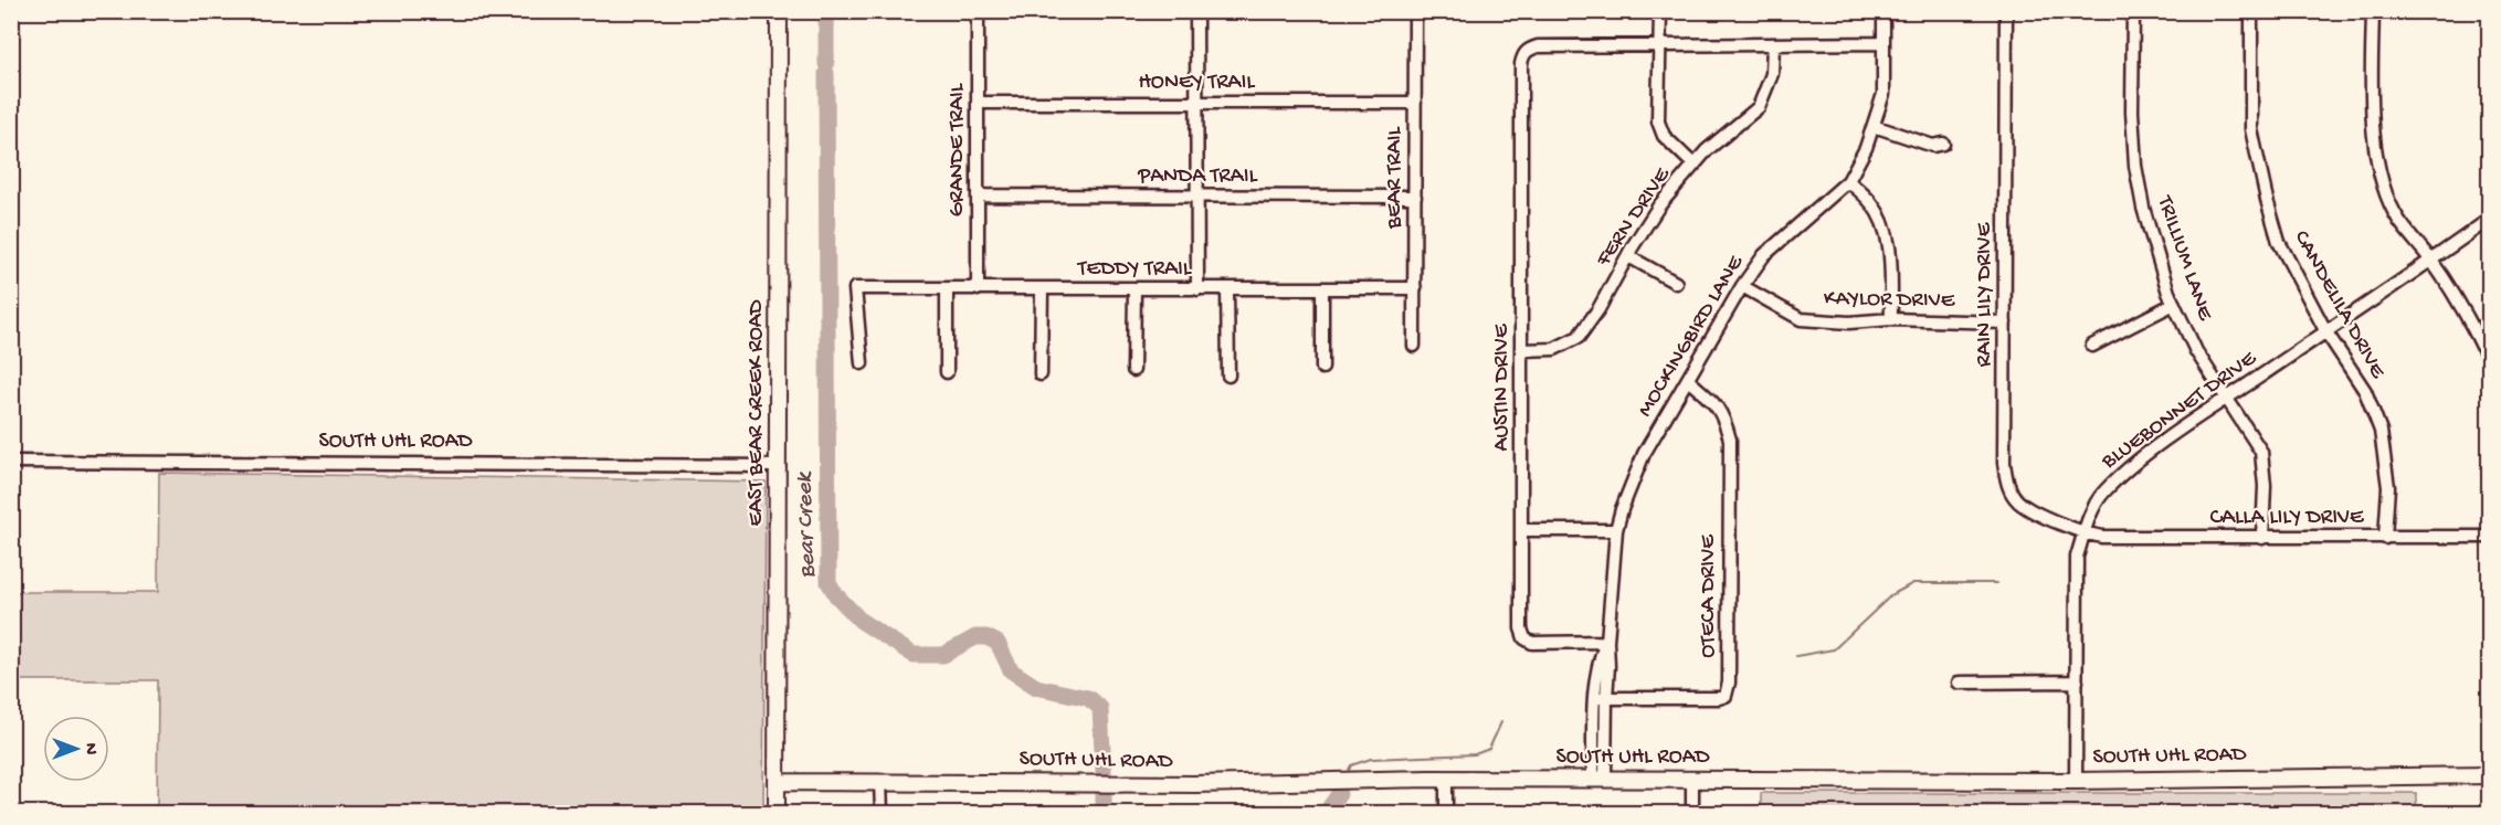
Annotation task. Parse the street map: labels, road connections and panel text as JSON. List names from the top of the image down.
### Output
{
  "streets": {
    "main road": ["EAST BEAR CREEK ROAD", "SOUTH UHL ROAD"],
    "street": [
      "HONEY TRAIL",
      "GRANDE TRAIL",
      "PANDA TRAIL",
      "BEAR TRAIL",
      "FERN DRIVE",
      "TRILLIUM LANE",
      "TEDDY TRAIL",
      "RAIN LILY DRIVE",
      "KAYLOR DRIVE",
      "CANDELILA DRIVE",
      "MOCKINGBIRD LANE",
      "AUSTIN DRIVE",
      "BLUEBONNET DRIVE",
      "CALLA LILY DRIVE",
      "OTECA DRIVE"
    ]
  },
  "crossings": [
    ["HONEY TRAIL", "GRANDE TRAIL"],
    ["HONEY TRAIL", "BEAR TRAIL"],
    ["GRANDE TRAIL", "PANDA TRAIL"],
    ["GRANDE TRAIL", "TEDDY TRAIL"],
    ["PANDA TRAIL", "BEAR TRAIL"],
    ["BEAR TRAIL", "TEDDY TRAIL"],
    ["FERN DRIVE", "AUSTIN DRIVE"],
    ["TRILLIUM LANE", "BLUEBONNET DRIVE"],
    ["TRILLIUM LANE", "CALLA LILY DRIVE"],
    ["RAIN LILY DRIVE", "KAYLOR DRIVE"],
    ["RAIN LILY DRIVE", "BLUEBONNET DRIVE"],
    ["RAIN LILY DRIVE", "CALLA LILY DRIVE"],
    ["KAYLOR DRIVE", "MOCKINGBIRD LANE"],
    ["CANDELILA DRIVE", "BLUEBONNET DRIVE"],
    ["CANDELILA DRIVE", "CALLA LILY DRIVE"],
    ["MOCKINGBIRD LANE", "AUSTIN DRIVE"],
    ["MOCKINGBIRD LANE", "SOUTH UHL ROAD"],
    ["MOCKINGBIRD LANE", "OTECA DRIVE"],
    ["BLUEBONNET DRIVE", "SOUTH UHL ROAD"],
    ["BLUEBONNET DRIVE", "CALLA LILY DRIVE"],
    ["EAST BEAR CREEK ROAD", "SOUTH UHL ROAD"]
  ],
  "water": ["Bear Creek"],
  "north": "right"
}
